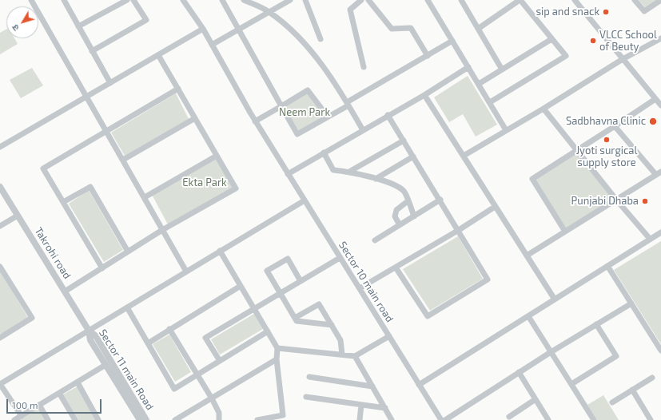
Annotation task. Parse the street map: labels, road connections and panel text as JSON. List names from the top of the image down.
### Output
{
  "streets": {
    "street": ["Takrohi road", "Sector 10 main road", "Sector 11 main Road"]
  },
  "crossings": [
    ["Takrohi road", "Sector 11 main Road"]
  ],
  "parks": ["Neem Park", "Ekta Park"],
  "places": [
    "sip and snack",
    "VLCC School of Beuty",
    "Sadbhavna Clinic",
    "Jyoti surgical supply store",
    "Punjabi Dhaba"
  ],
  "scale_bar": "100 m",
  "north": "bottom left"
}
